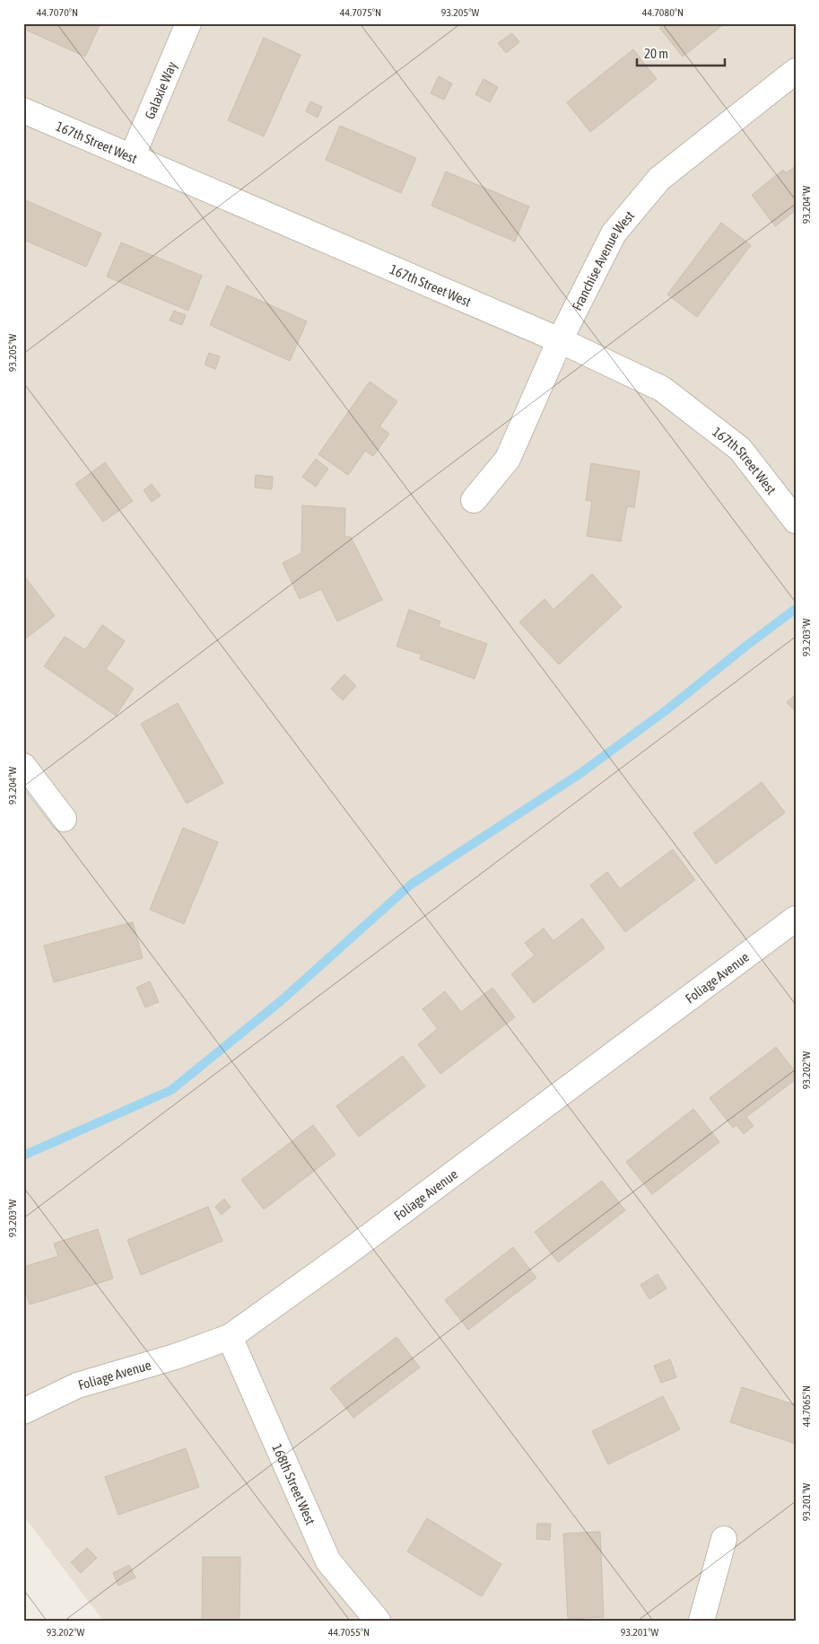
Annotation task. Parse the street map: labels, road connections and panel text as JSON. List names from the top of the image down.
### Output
{
  "streets": {
    "street": [
      "Galaxie Way",
      "167th Street West",
      "Franchise Avenue West",
      "Foliage Avenue",
      "168th Street West"
    ]
  },
  "crossings": [
    ["Galaxie Way", "167th Street West"],
    ["167th Street West", "Franchise Avenue West"],
    ["Foliage Avenue", "168th Street West"]
  ],
  "scale_bar": "20 m",
  "coordinates": [
    "44.7070°N",
    "44.7075°N",
    "93.205°W",
    "44.7080°N",
    "93.204°W",
    "93.203°W",
    "93.202°W",
    "44.7065°N",
    "93.201°W",
    "44.7055°N"
  ]
}
